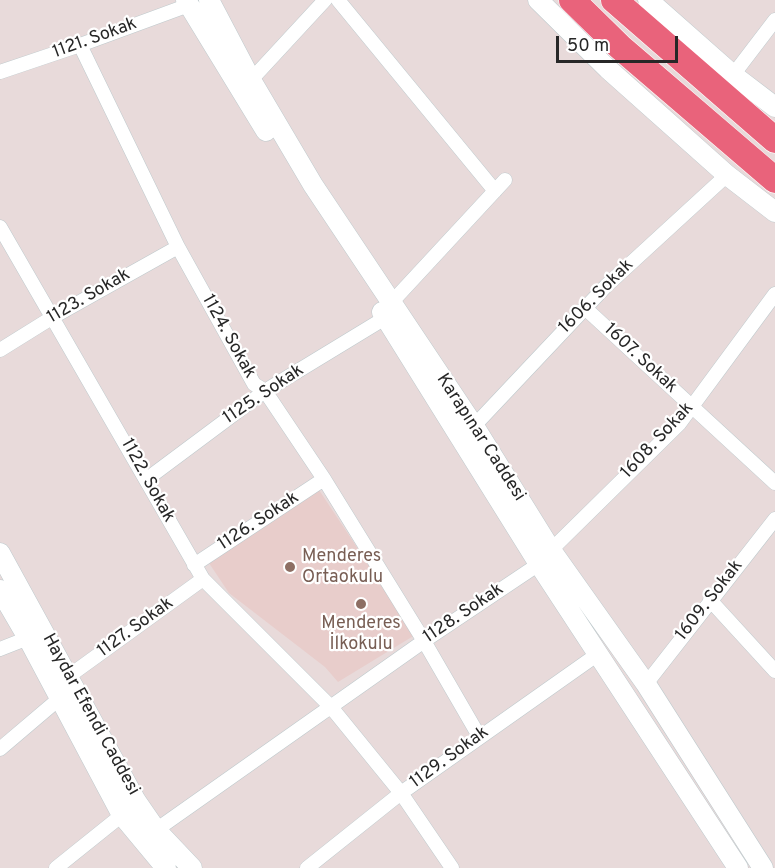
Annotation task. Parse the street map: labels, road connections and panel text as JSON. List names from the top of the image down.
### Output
{
  "streets": {
    "main road": ["Karapınar Caddesi", "Haydar Efendi Caddesi"],
    "street": [
      "1121. Sokak",
      "1123. Sokak",
      "1606. Sokak",
      "1124. Sokak",
      "1607. Sokak",
      "1125. Sokak",
      "1608. Sokak",
      "1122. Sokak",
      "1126. Sokak",
      "1609. Sokak",
      "1128. Sokak",
      "1127. Sokak",
      "1129. Sokak"
    ]
  },
  "crossings": [
    ["1121. Sokak", "1124. Sokak"],
    ["1121. Sokak", "Karapınar Caddesi"],
    ["1123. Sokak", "1124. Sokak"],
    ["1123. Sokak", "1122. Sokak"],
    ["1606. Sokak", "1607. Sokak"],
    ["1606. Sokak", "Karapınar Caddesi"],
    ["1124. Sokak", "1125. Sokak"],
    ["1124. Sokak", "1126. Sokak"],
    ["1124. Sokak", "1128. Sokak"],
    ["1124. Sokak", "1129. Sokak"],
    ["1607. Sokak", "1608. Sokak"],
    ["1125. Sokak", "Karapınar Caddesi"],
    ["1125. Sokak", "1122. Sokak"],
    ["Karapınar Caddesi", "1608. Sokak"],
    ["Karapınar Caddesi", "1609. Sokak"],
    ["Karapınar Caddesi", "1128. Sokak"],
    ["Karapınar Caddesi", "1129. Sokak"],
    ["1608. Sokak", "1128. Sokak"],
    ["1122. Sokak", "1126. Sokak"],
    ["1122. Sokak", "1128. Sokak"],
    ["1122. Sokak", "1127. Sokak"],
    ["1128. Sokak", "Haydar Efendi Caddesi"],
    ["1127. Sokak", "Haydar Efendi Caddesi"]
  ],
  "places": ["Menderes Ortaokulu", "Menderes İlkokulu"],
  "scale_bar": "50 m"
}
